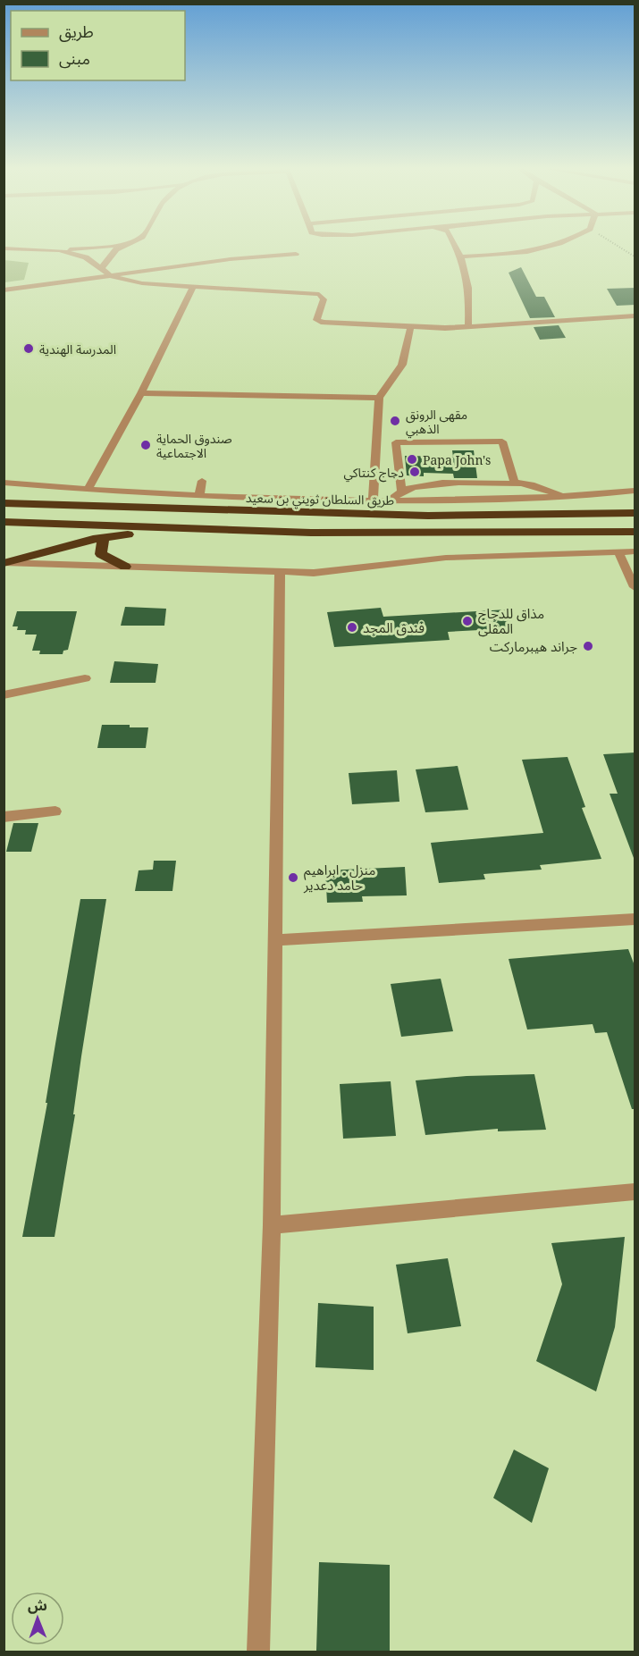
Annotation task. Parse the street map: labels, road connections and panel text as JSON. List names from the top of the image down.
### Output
{
  "streets": {
    "highway": ["طريق السلطان ثويني بن سعيد"]
  },
  "places": [
    "المدرسة الهندية",
    "مقهى الرونق الذهبي",
    "صندوق الحماية الاجتماعية",
    "Papa John's",
    "دجاج كنتاكي",
    "مذاق للدجاج المقلى",
    "فندق المجد",
    "جراند ه‍يبرماركت",
    "منزل . ابراهيم حامد دعدير"
  ],
  "legend": ["طريق", "مبنى"],
  "north": "top"
}
